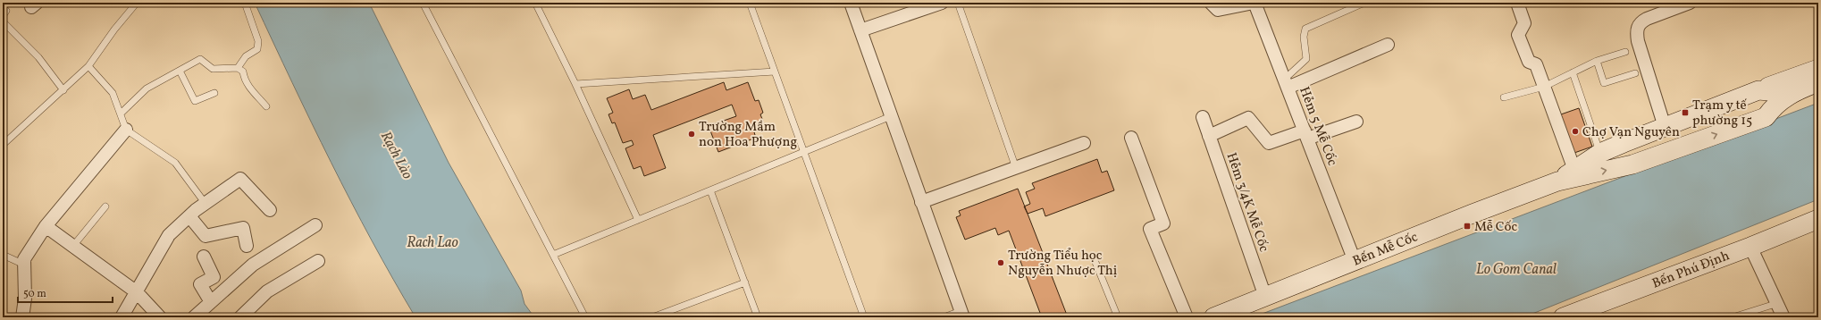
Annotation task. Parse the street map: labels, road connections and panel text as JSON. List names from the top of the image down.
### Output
{
  "streets": {
    "street": [
      "Hẻm 5 Mễ Cốc",
      "Hẻm 3/4K Mễ Cốc",
      "Bến Mễ Cốc",
      "Bến Phú Định"
    ]
  },
  "crossings": [
    ["Hẻm 5 Mễ Cốc", "Bến Mễ Cốc"],
    ["Hẻm 3/4K Mễ Cốc", "Bến Mễ Cốc"]
  ],
  "water": ["Rạch Lào", "Rach Lao", "Lo Gom Canal"],
  "places": {
    "transit": ["Trạm y tế phường 15", "Mễ Cốc"],
    "other": ["Chợ Vạn Nguyên", "Trường Mầm non Hoa Phượng", "Trường Tiểu học Nguyễn Nhược Thị"]
  },
  "scale_bar": "50 m"
}
